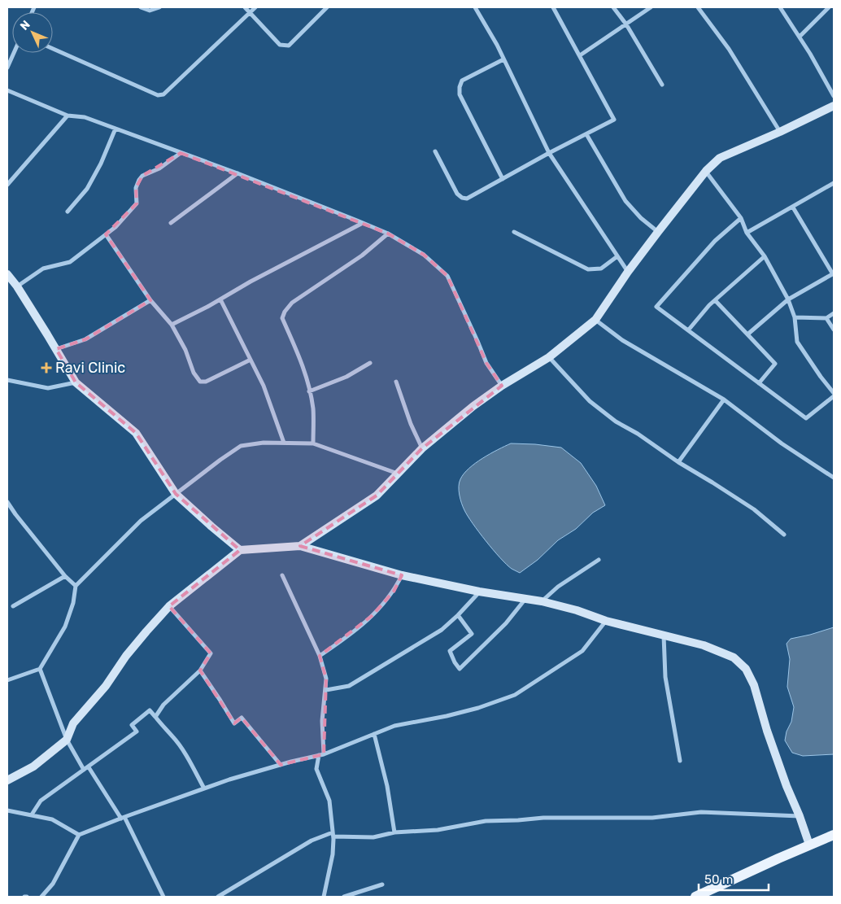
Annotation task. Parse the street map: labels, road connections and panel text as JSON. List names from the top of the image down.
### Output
{
  "places": {
    "health": ["Ravi Clinic"]
  },
  "scale_bar": "50 m",
  "north": "top left"
}
